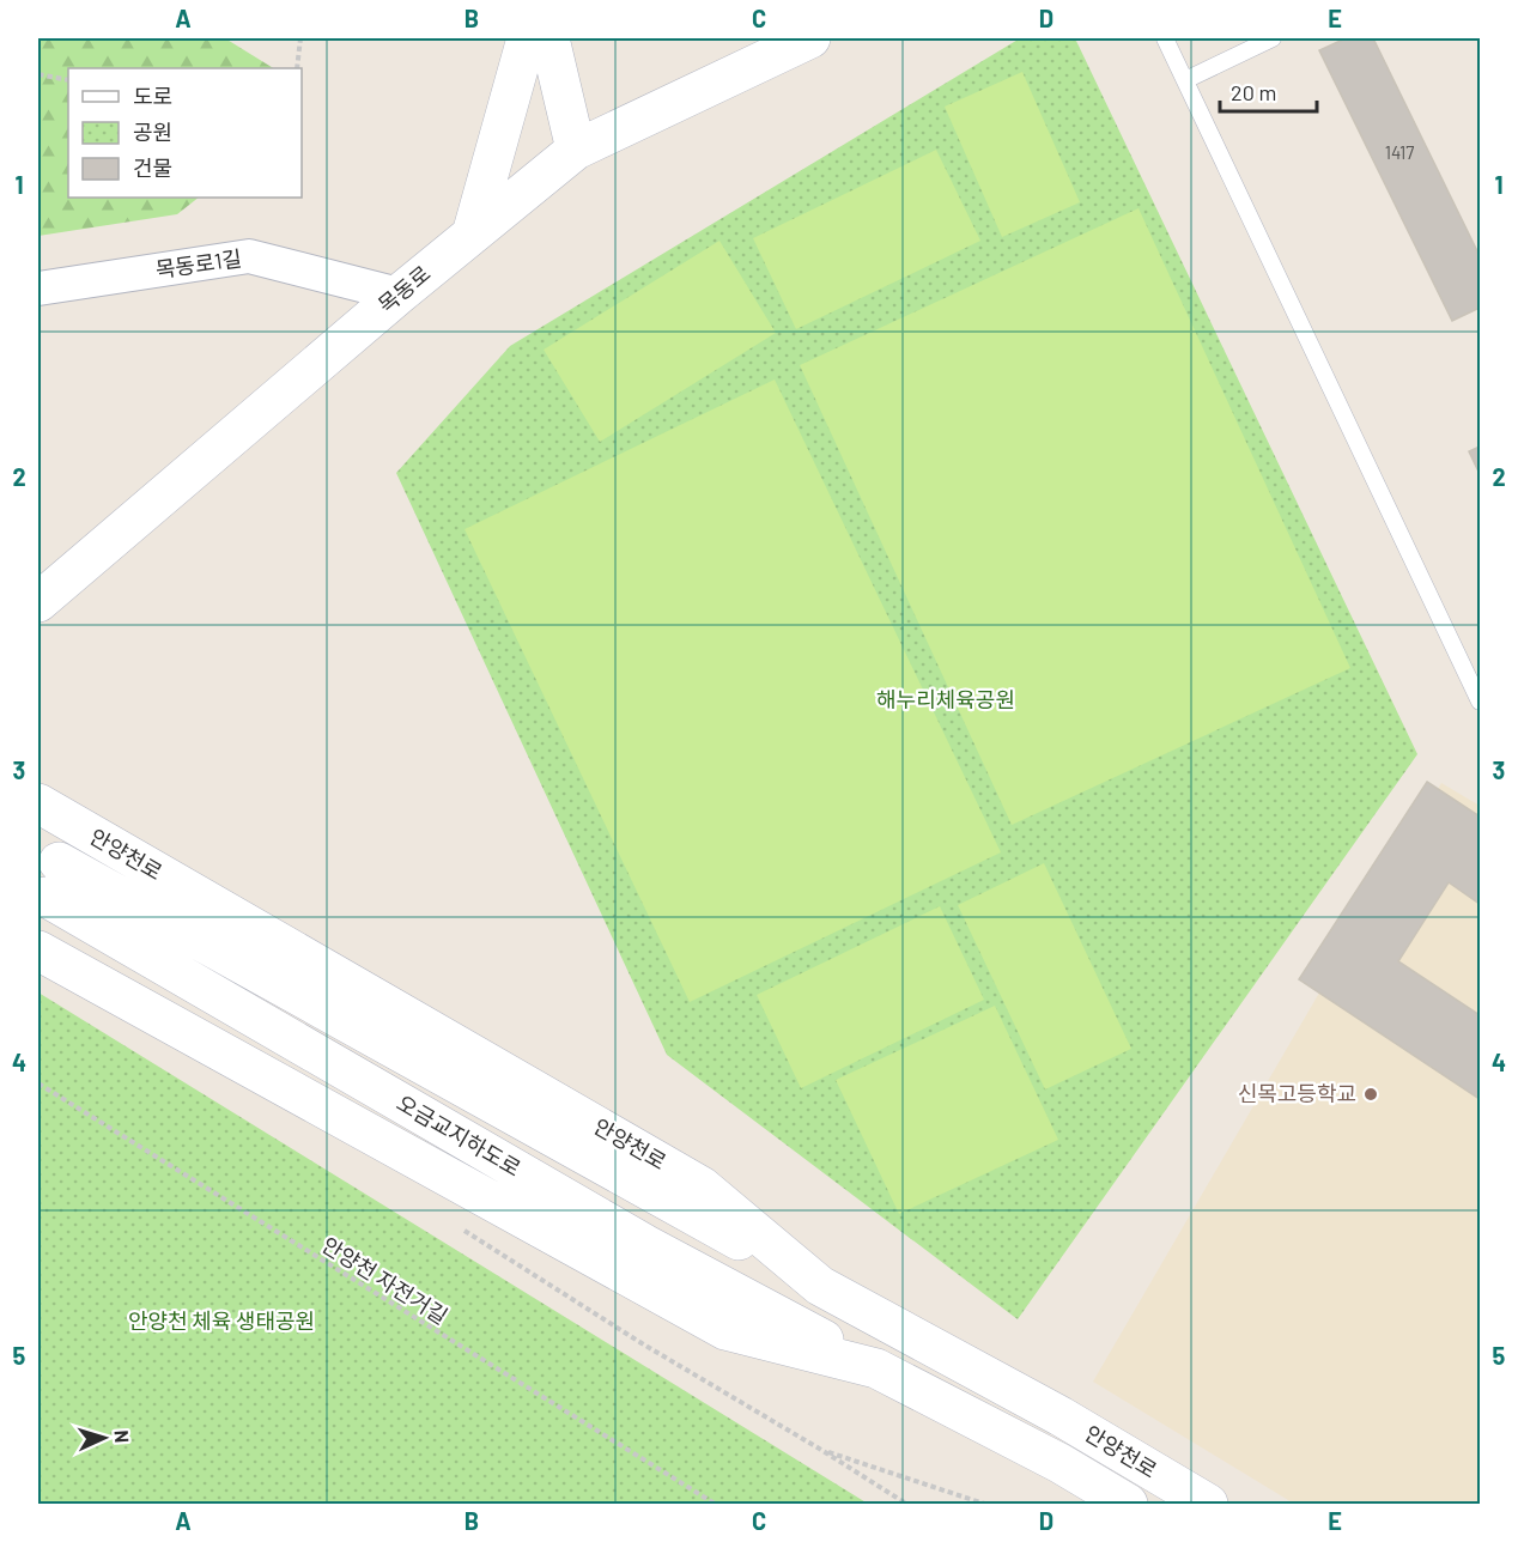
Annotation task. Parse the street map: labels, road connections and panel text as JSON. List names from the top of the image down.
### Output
{
  "streets": {
    "main road": ["목동로", "안양천로", "오금교지하도로"],
    "street": ["목동로1길"],
    "path": ["안양천 자전거길"]
  },
  "crossings": [
    ["목동로1길", "목동로"],
    ["안양천로", "오금교지하도로"]
  ],
  "parks": ["해누리체육공원", "안양천 체육 생태공원"],
  "places": ["신목고등학교"],
  "house_numbers": ["1417"],
  "legend": ["도로", "공원", "건물"],
  "scale_bar": "20 m",
  "north": "right",
  "grid": {
    "columns": [
      "A",
      "B",
      "C",
      "D",
      "E"
    ],
    "rows": [
      "1",
      "2",
      "3",
      "4",
      "5"
    ]
  }
}
